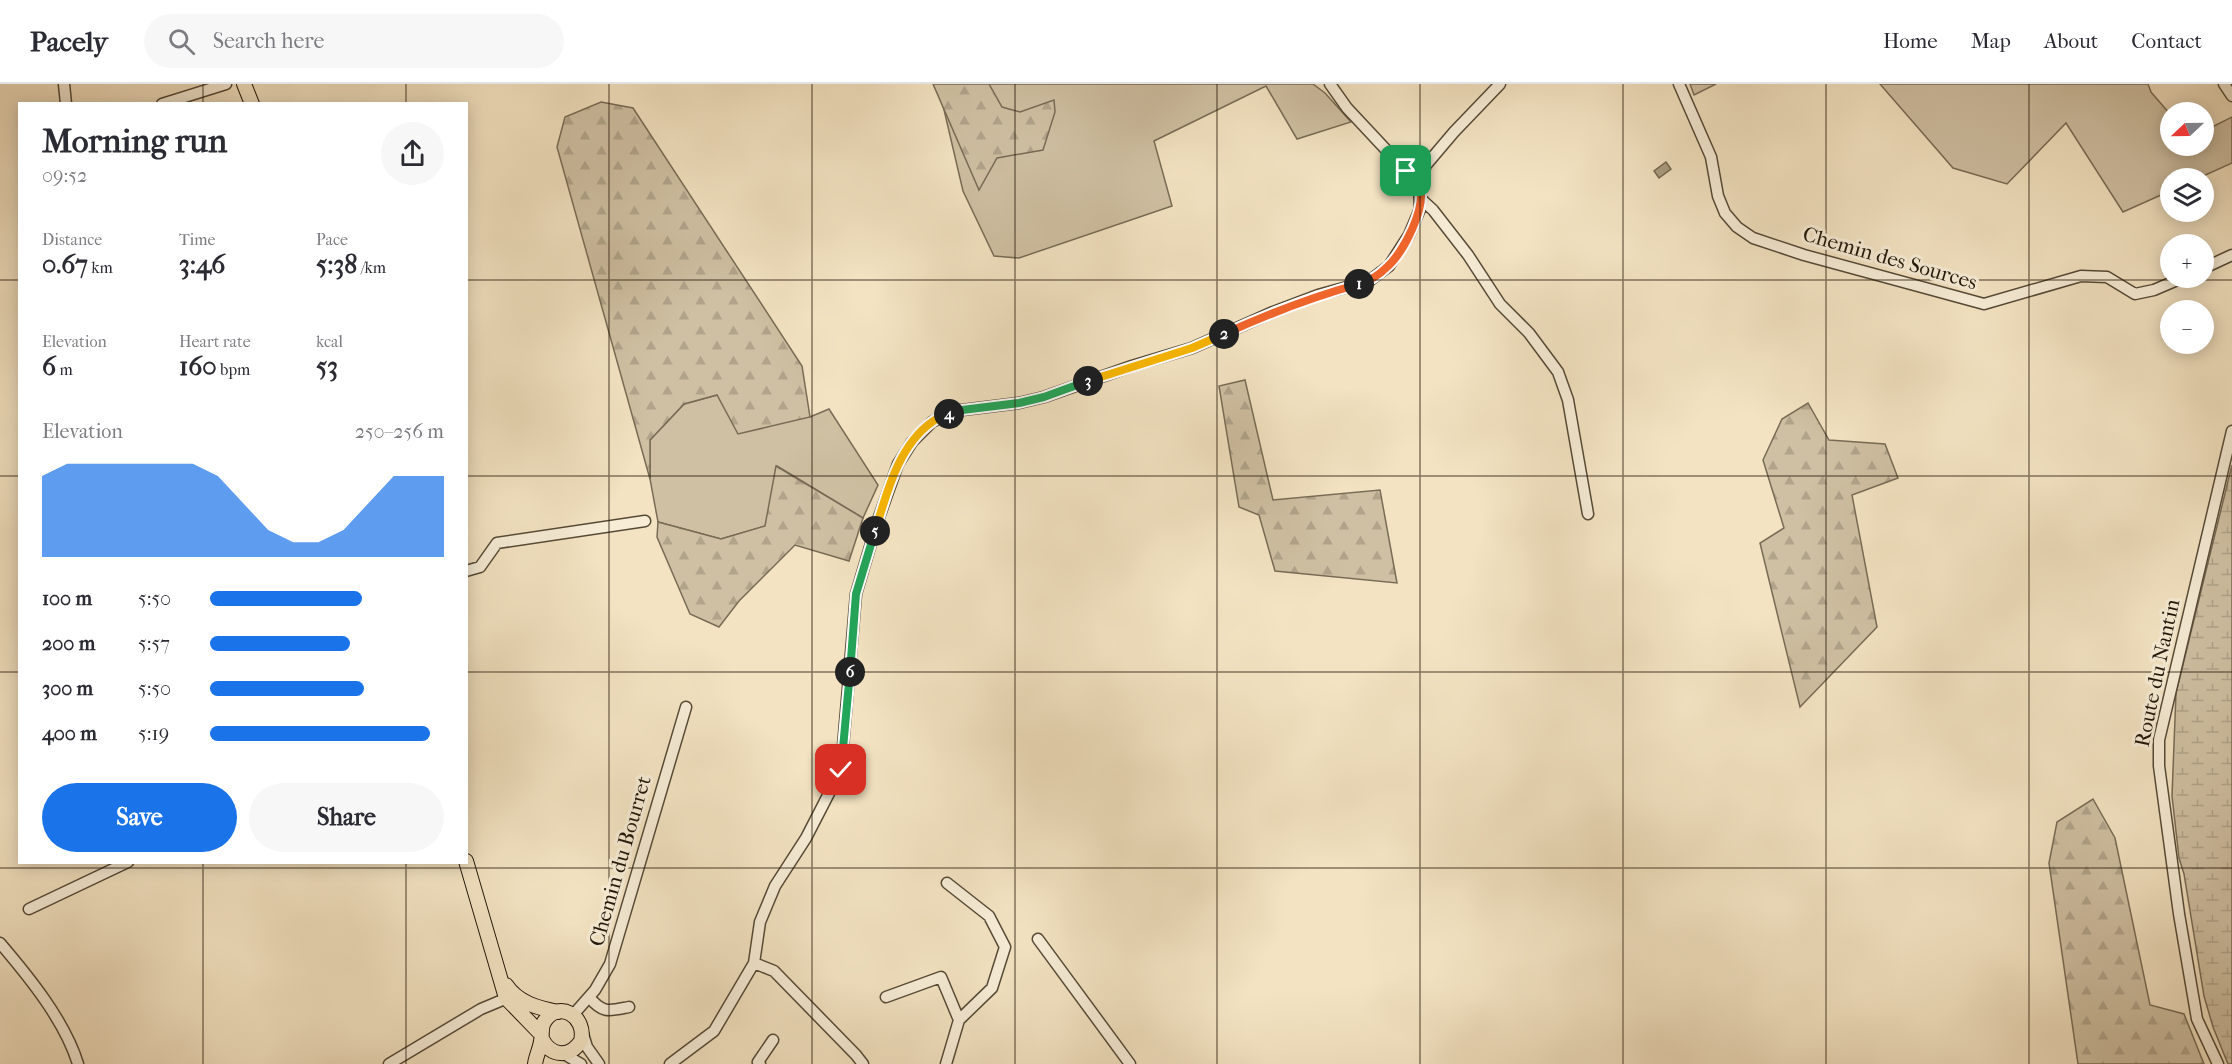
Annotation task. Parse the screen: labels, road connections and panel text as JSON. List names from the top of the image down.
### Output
{
  "streets": {
    "street": ["Chemin des Sources", "Route du Nantin", "Chemin du Bourret"]
  },
  "north": "left",
  "page": {
    "header": "Pacely",
    "search": "Search here",
    "nav": [
      "Home",
      "Map",
      "About",
      "Contact"
    ],
    "map_buttons": ["+", "−"],
    "heading": ["Morning run", "09:52"],
    "stats": [
      ["Distance", "0.67 km"],
      ["Time", "3:46"],
      ["Pace", "5:38 /km"],
      ["Elevation", "6 m"],
      ["Heart rate", "160 bpm"],
      ["kcal", "53"]
    ],
    "pins": [
      "1",
      "2",
      "3",
      "4",
      "5",
      "6"
    ],
    "chart": ["Elevation", "250–256 m"],
    "list": [
      {
        "name": "100 m",
        "note": "5:50"
      },
      {
        "name": "200 m",
        "note": "5:57"
      },
      {
        "name": "300 m",
        "note": "5:50"
      },
      {
        "name": "400 m",
        "note": "5:19"
      }
    ],
    "buttons": ["Save", "Share"]
  }
}
